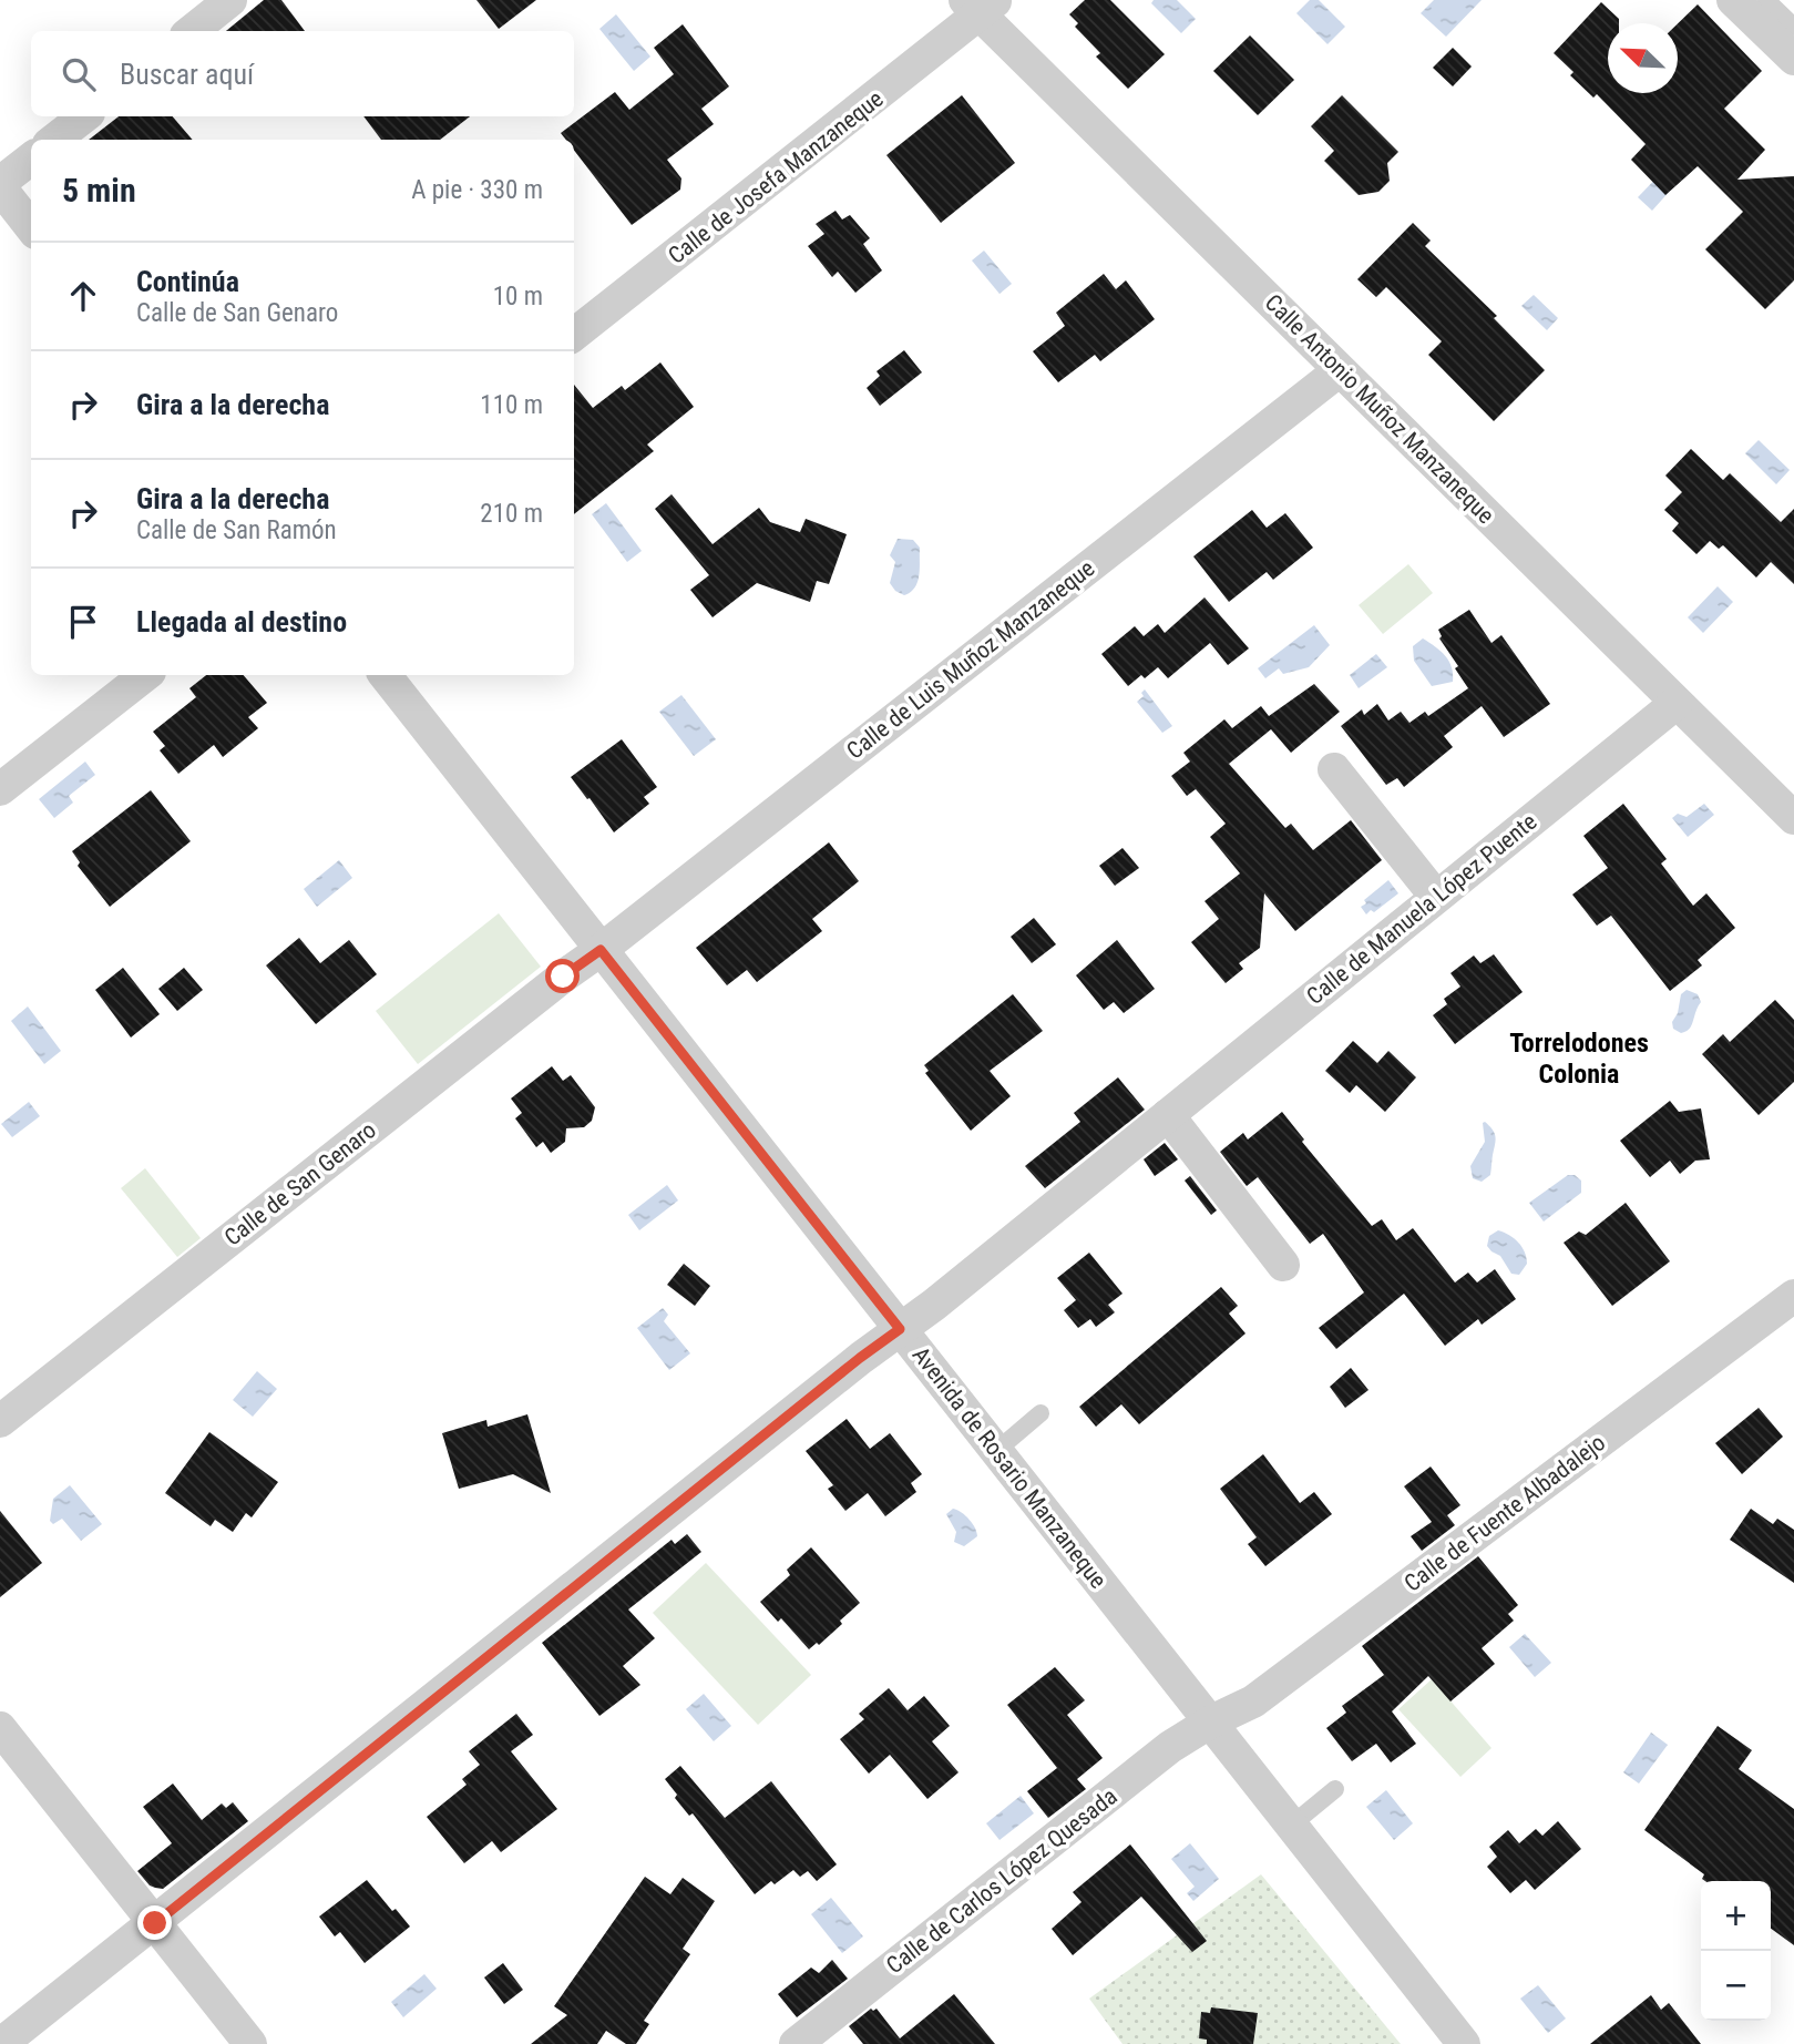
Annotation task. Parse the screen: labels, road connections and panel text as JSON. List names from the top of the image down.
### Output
{
  "streets": {
    "street": [
      "Calle de Josefa Manzaneque",
      "Calle Antonio Muñoz Manzaneque",
      "Calle de Luis Muñoz Manzaneque",
      "Calle de Manuela López Puente",
      "Calle de San Genaro",
      "Avenida de Rosario Manzaneque",
      "Calle de Fuente Albadalejo",
      "Calle de Carlos López Quesada"
    ]
  },
  "crossings": [
    ["Calle de Josefa Manzaneque", "Calle Antonio Muñoz Manzaneque"],
    ["Calle Antonio Muñoz Manzaneque", "Calle de Luis Muñoz Manzaneque"],
    ["Calle Antonio Muñoz Manzaneque", "Calle de Manuela López Puente"],
    ["Calle de Luis Muñoz Manzaneque", "Calle de San Genaro"],
    ["Calle de Luis Muñoz Manzaneque", "Avenida de Rosario Manzaneque"],
    ["Calle de Manuela López Puente", "Avenida de Rosario Manzaneque"],
    ["Calle de San Genaro", "Avenida de Rosario Manzaneque"],
    ["Avenida de Rosario Manzaneque", "Calle de Fuente Albadalejo"],
    ["Avenida de Rosario Manzaneque", "Calle de Carlos López Quesada"],
    ["Calle de Fuente Albadalejo", "Calle de Carlos López Quesada"]
  ],
  "districts": ["Torrelodones Colonia"],
  "north": "top left",
  "page": {
    "search": "Buscar aquí",
    "heading": ["5 min", "A pie · 330 m"],
    "list": [
      ["Continúa", "Calle de San Genaro", "10 m"],
      ["Gira a la derecha", "110 m"],
      ["Gira a la derecha", "Calle de San Ramón", "210 m"],
      "Llegada al destino"
    ],
    "map_buttons": ["+", "−"]
  }
}
